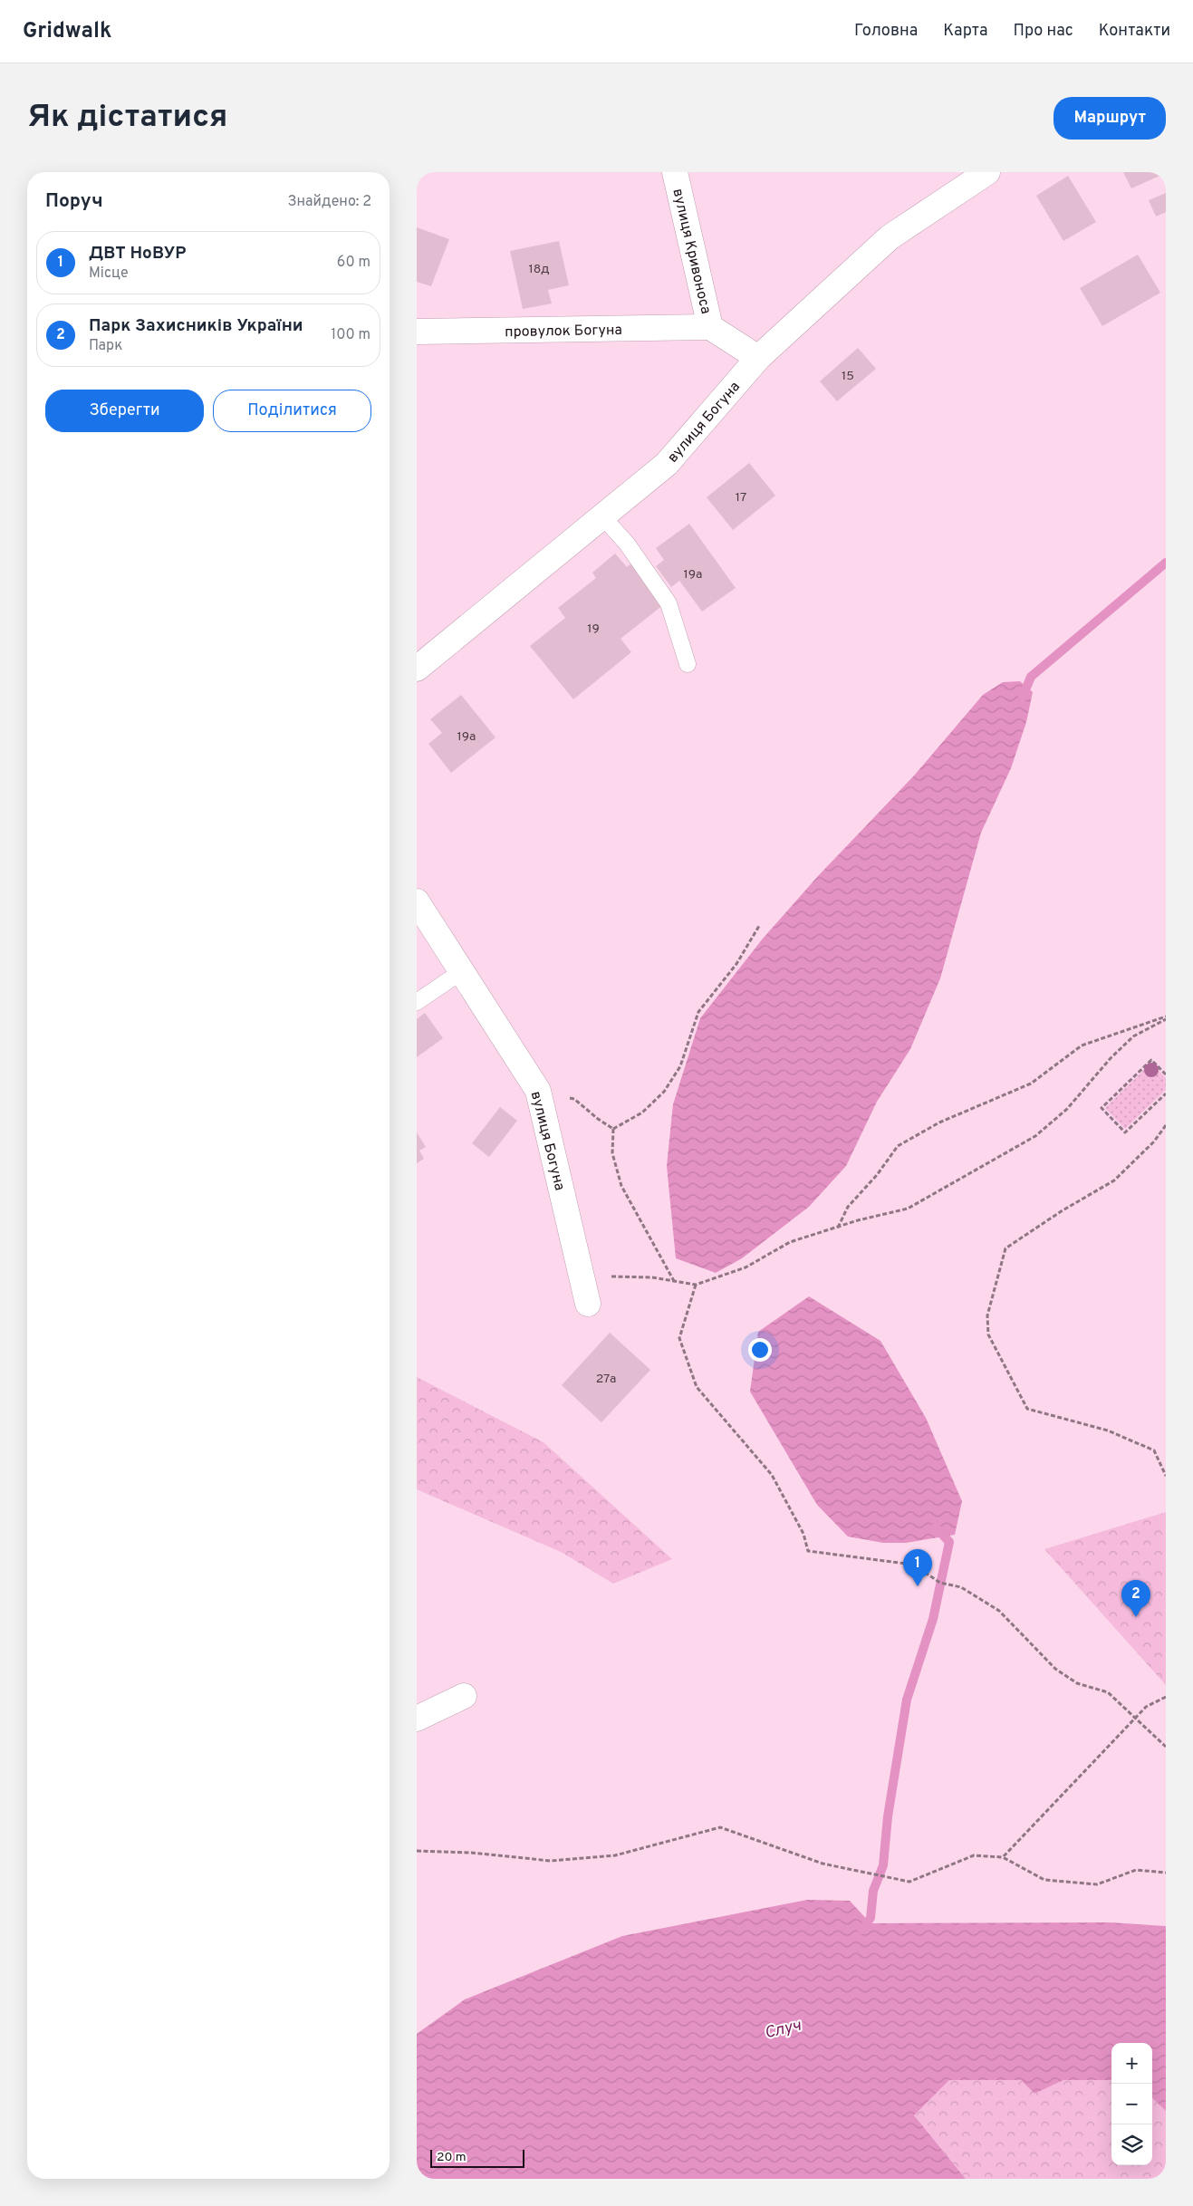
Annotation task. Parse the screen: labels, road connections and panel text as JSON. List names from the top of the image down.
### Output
{
  "streets": {
    "street": ["вулиця Кривоноса", "провулок Богуна", "вулиця Богуна"]
  },
  "crossings": [
    ["вулиця Кривоноса", "провулок Богуна"],
    ["вулиця Кривоноса", "вулиця Богуна"]
  ],
  "water": ["Случ"],
  "house_numbers": [
    "18д",
    "15",
    "17",
    "19а",
    "19",
    "19а",
    "27а"
  ],
  "scale_bar": "20 m",
  "page": {
    "header": "Gridwalk",
    "nav": [
      "Головна",
      "Карта",
      "Про нас",
      "Контакти"
    ],
    "buttons": [
      "Маршрут",
      ["Зберегти", "Поділитися"]
    ],
    "title": "Як дістатися",
    "heading": ["Поруч", "Знайдено: 2"],
    "list": [
      {
        "mark": "1",
        "name": "ДВТ НоВУР",
        "note": "Місце",
        "value": "60 m"
      },
      {
        "mark": "2",
        "name": "Парк Захисників України",
        "note": "Парк",
        "value": "100 m"
      }
    ],
    "pins": ["1", "2"],
    "map_buttons": ["+", "−"],
    "scale": "20 m"
  }
}
